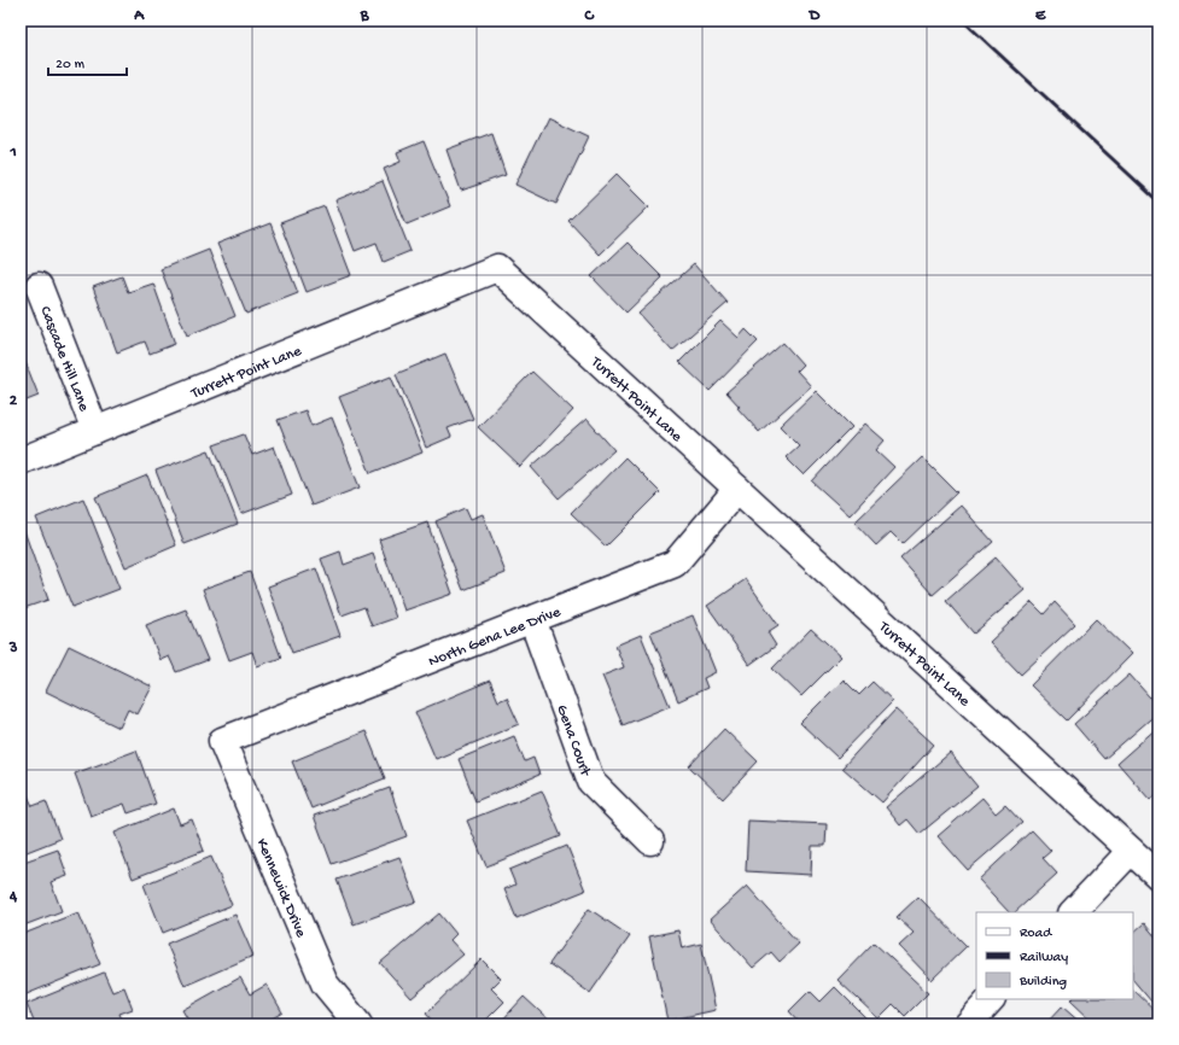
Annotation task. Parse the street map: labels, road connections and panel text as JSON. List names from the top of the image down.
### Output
{
  "streets": {
    "street": [
      "Cascade Hill Lane",
      "Turrett Point Lane",
      "North Gena Lee Drive",
      "Gena Court",
      "Kennewick Drive"
    ]
  },
  "crossings": [
    ["Cascade Hill Lane", "Turrett Point Lane"],
    ["Turrett Point Lane", "North Gena Lee Drive"],
    ["North Gena Lee Drive", "Gena Court"],
    ["North Gena Lee Drive", "Kennewick Drive"]
  ],
  "legend": ["Road", "Railway", "Building"],
  "scale_bar": "20 m",
  "grid": {
    "columns": [
      "A",
      "B",
      "C",
      "D",
      "E"
    ],
    "rows": [
      "1",
      "2",
      "3",
      "4"
    ]
  }
}
